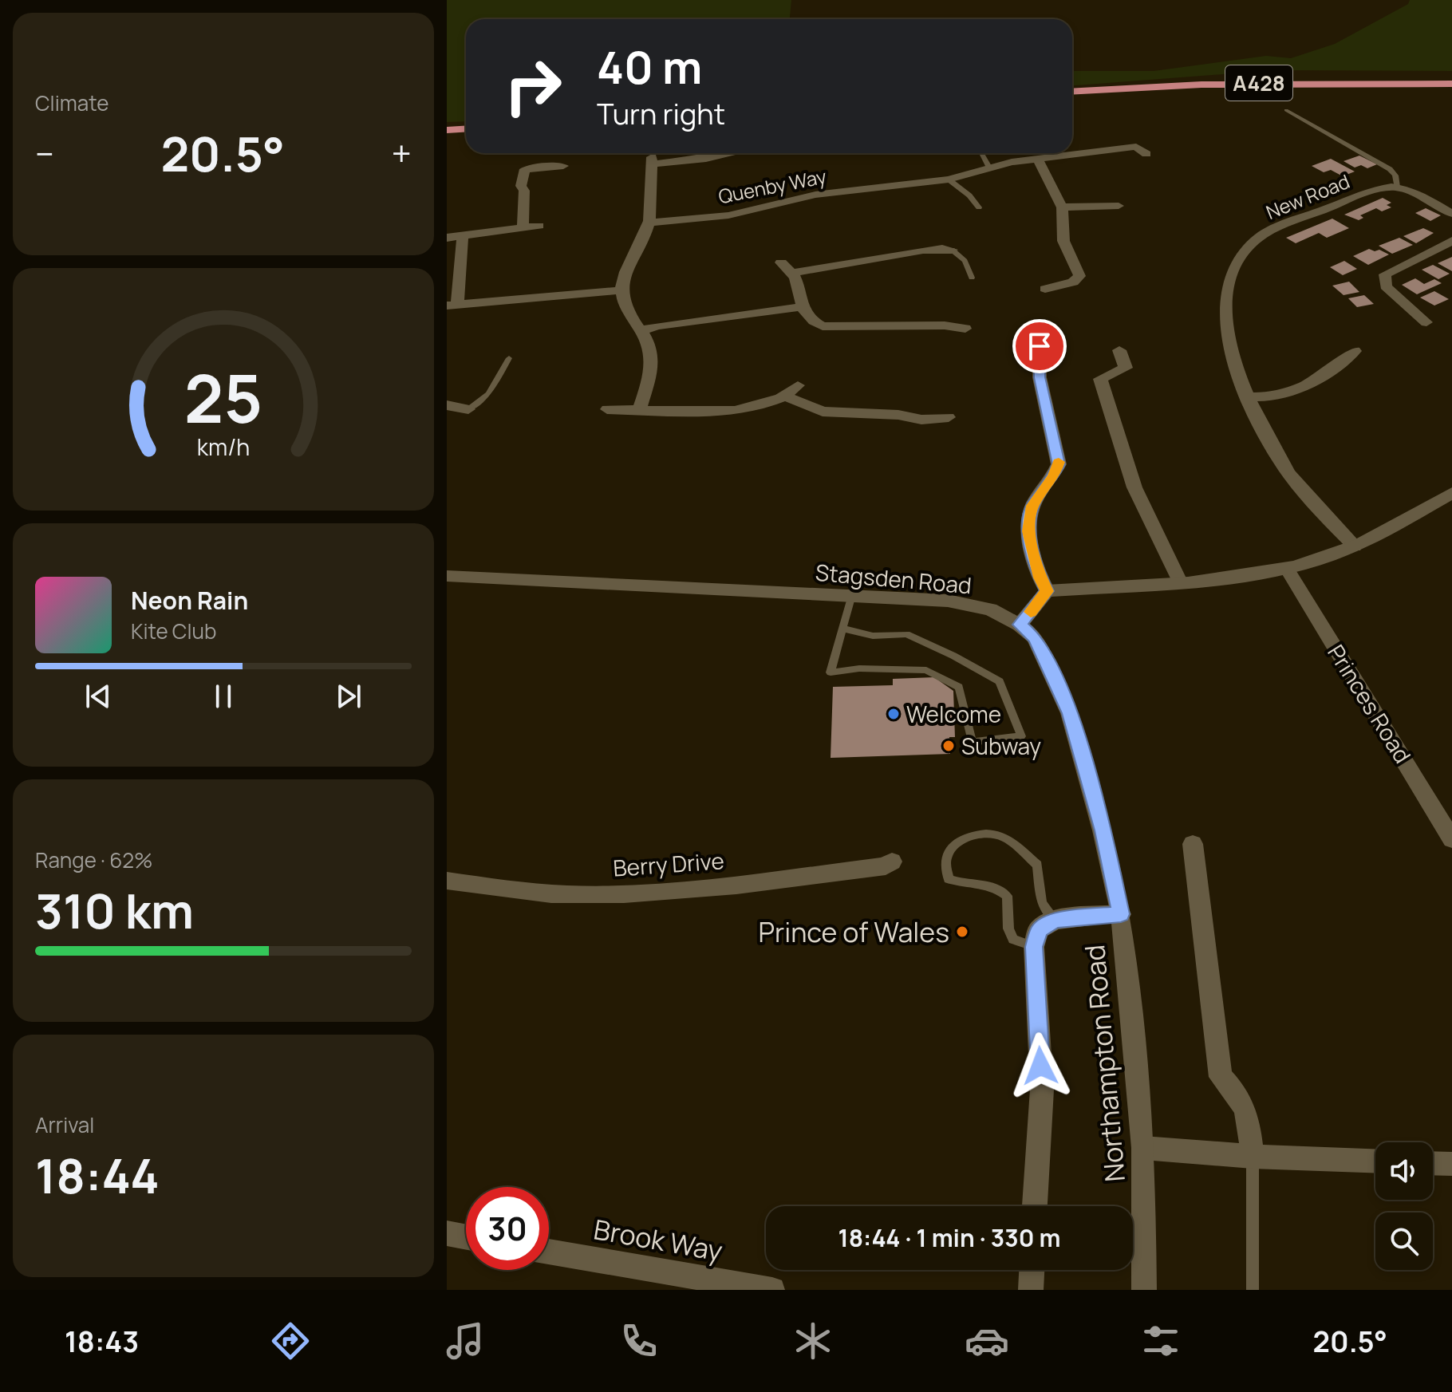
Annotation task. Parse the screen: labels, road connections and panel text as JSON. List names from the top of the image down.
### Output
{
  "streets": {
    "highway": ["A428"],
    "street": [
      "Quenby Way",
      "New Road",
      "Stagsden Road",
      "Princes Road",
      "Berry Drive",
      "Northampton Road",
      "Brook Way"
    ]
  },
  "crossings": [
    ["Stagsden Road", "Northampton Road"]
  ],
  "places": ["Welcome", "Subway", "Prince of Wales"],
  "page": {
    "tile": [
      "Climate",
      ["Range · 62%", "310 km"],
      ["Arrival", "18:44"]
    ],
    "turn": ["40 m", "Turn right"],
    "heat": ["−", "20.5°", "+"],
    "song": ["Neon Rain", "Kite Club"],
    "limit": "30",
    "trip": "18:44 · 1 min · 330 m",
    "tabs": ["18:43", "20.5°"],
    "gauge": ["25", "km/h"]
  }
}
